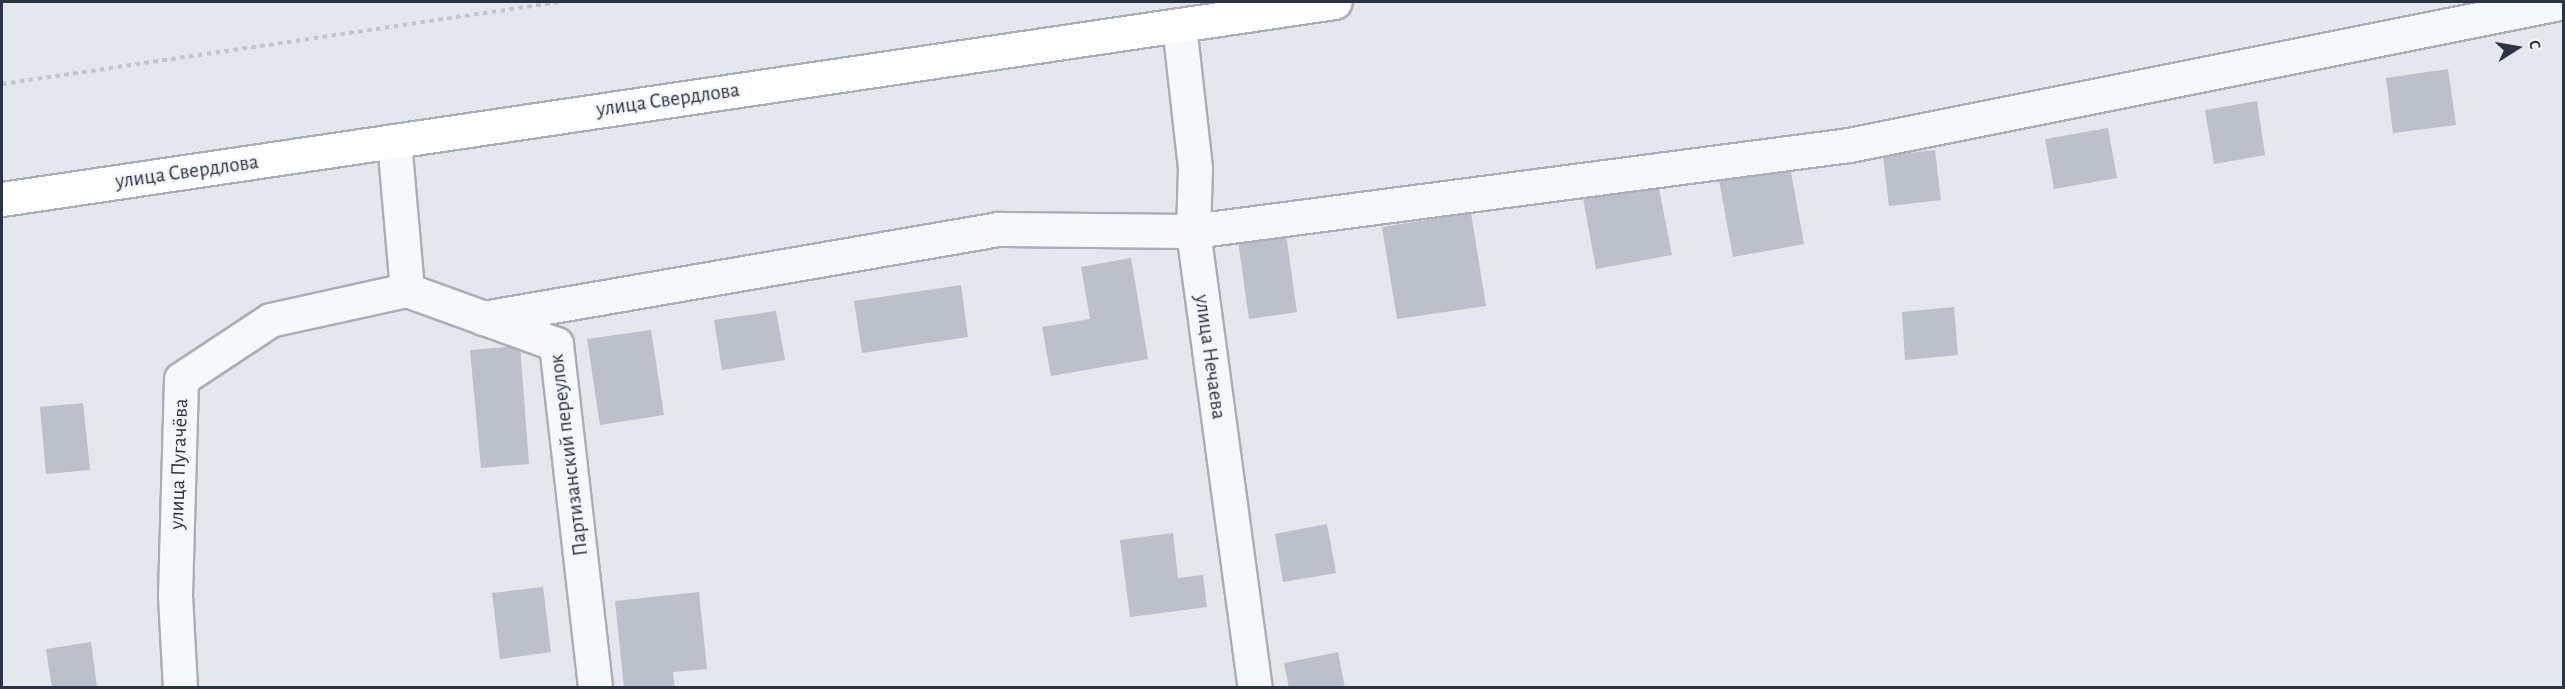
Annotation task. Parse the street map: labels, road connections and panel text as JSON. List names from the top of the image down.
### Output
{
  "streets": {
    "main road": ["улица Свердлова"],
    "street": ["улица Нечаева", "Партизанский переулок", "улица Пугачёва"]
  },
  "crossings": [
    ["улица Свердлова", "улица Нечаева"],
    ["Партизанский переулок", "улица Пугачёва"]
  ],
  "north": "right"
}
